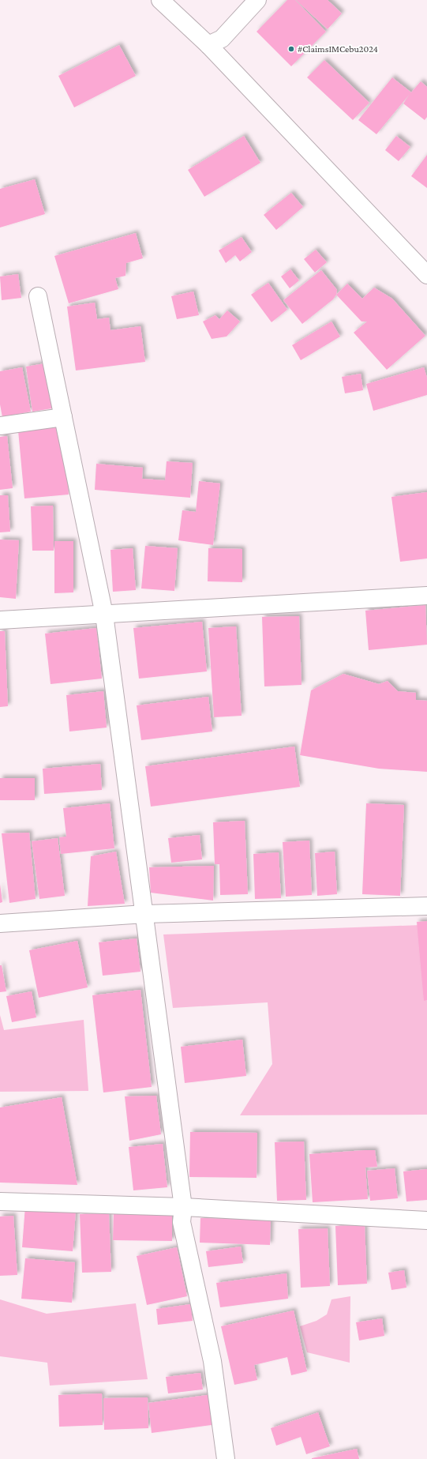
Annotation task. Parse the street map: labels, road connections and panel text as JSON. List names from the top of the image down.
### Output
{
  "places": ["#ClaimsIMCebu2024"]
}
